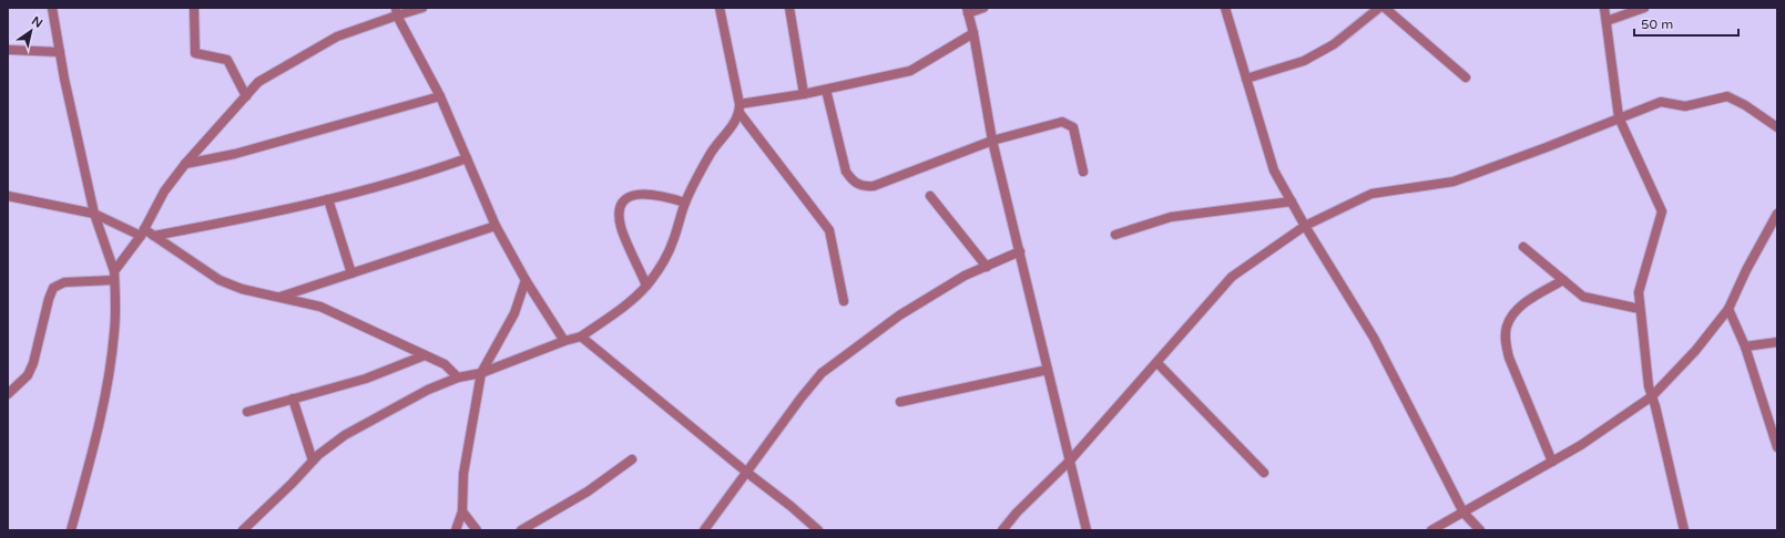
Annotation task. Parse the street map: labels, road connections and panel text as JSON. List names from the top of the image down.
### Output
{
  "scale_bar": "50 m",
  "north": "top right"
}
